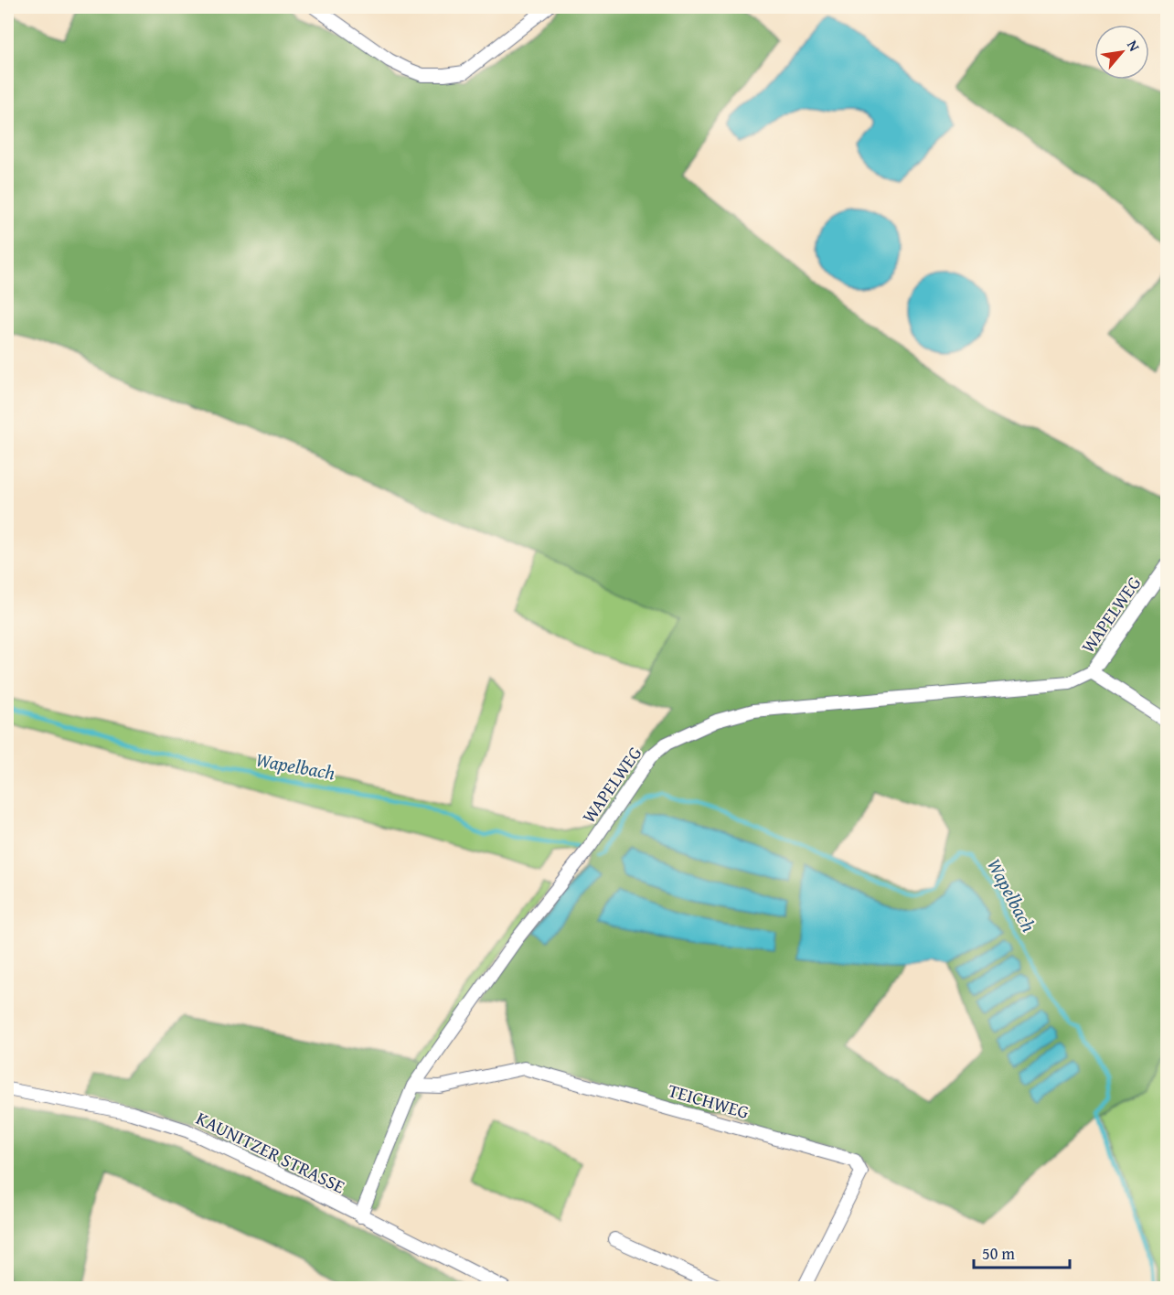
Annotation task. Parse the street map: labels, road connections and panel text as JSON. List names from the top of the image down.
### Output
{
  "streets": {
    "street": ["WAPELWEG", "TEICHWEG", "KAUNITZER STRASSE"]
  },
  "crossings": [
    ["WAPELWEG", "TEICHWEG"],
    ["WAPELWEG", "KAUNITZER STRASSE"]
  ],
  "water": ["Wapelbach"],
  "scale_bar": "50 m",
  "north": "top right"
}
